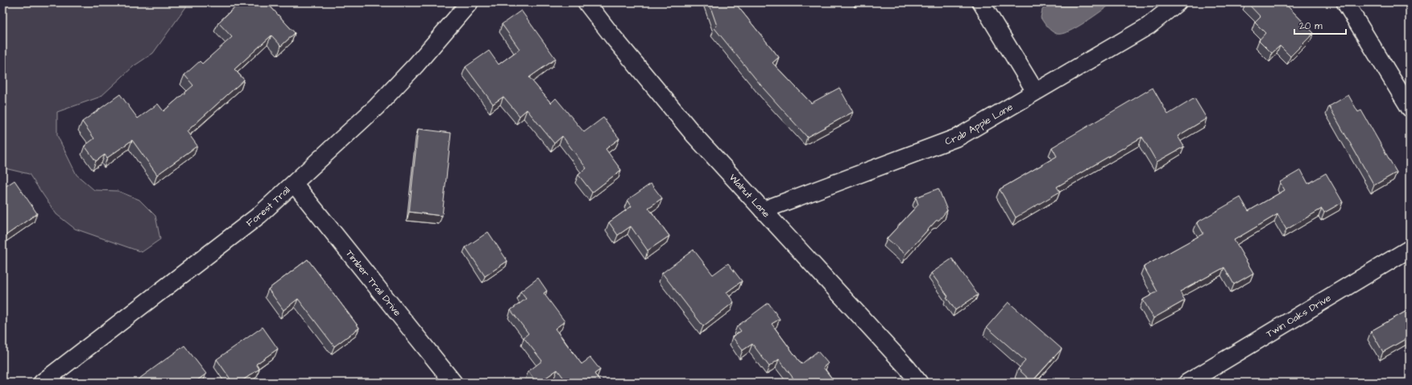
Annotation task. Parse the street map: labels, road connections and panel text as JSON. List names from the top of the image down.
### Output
{
  "streets": {
    "street": [
      "Crab Apple Lane",
      "Walnut Lane",
      "Forest Trail",
      "Timber Trail Drive",
      "Twin Oaks Drive"
    ]
  },
  "crossings": [
    ["Crab Apple Lane", "Walnut Lane"],
    ["Forest Trail", "Timber Trail Drive"]
  ],
  "scale_bar": "20 m"
}
